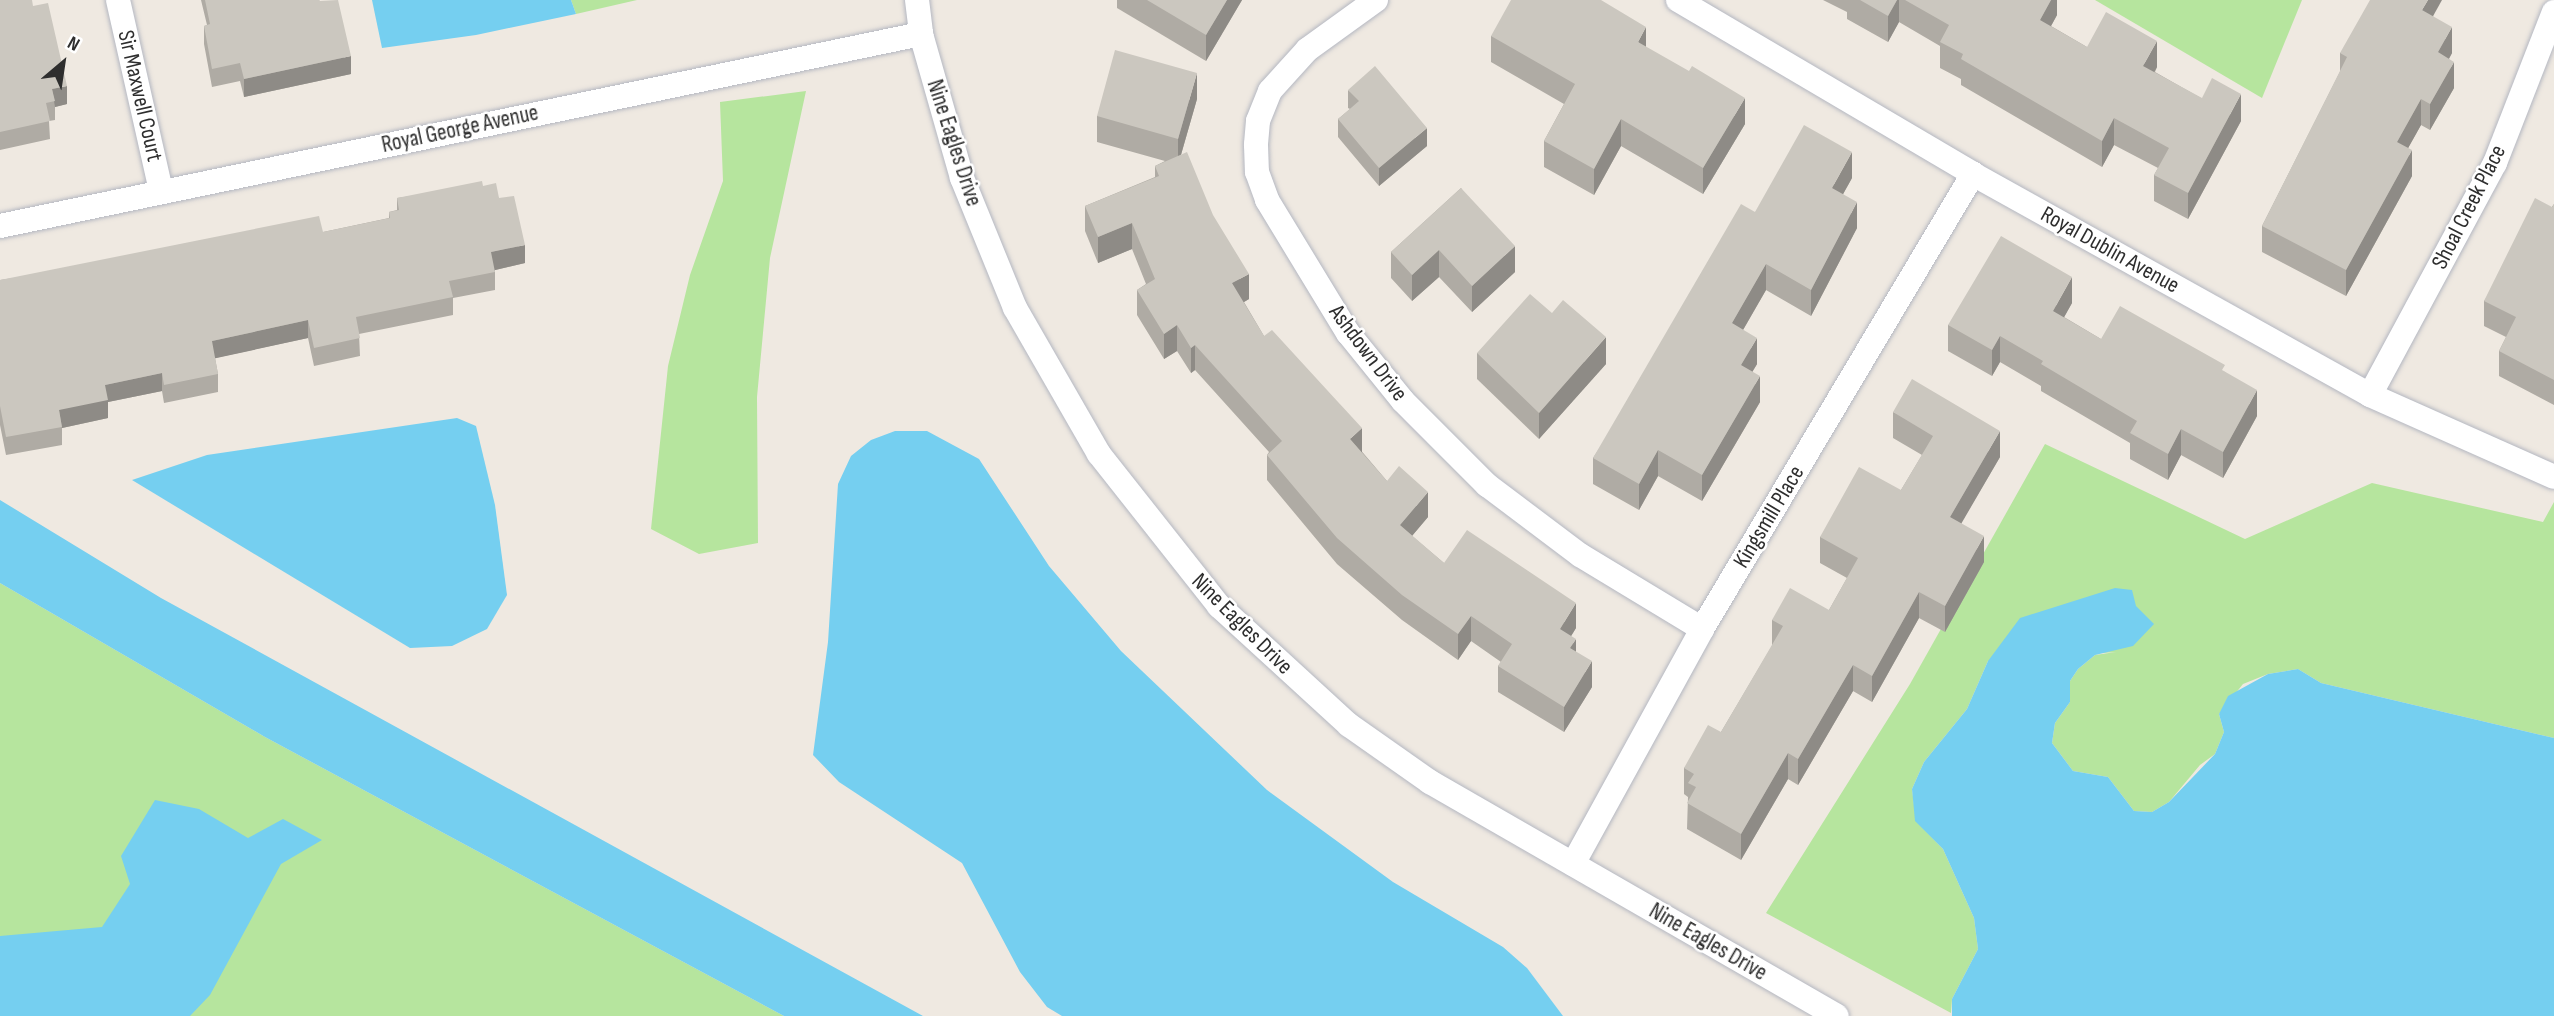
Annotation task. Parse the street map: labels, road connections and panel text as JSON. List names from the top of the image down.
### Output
{
  "streets": {
    "street": [
      "Sir Maxwell Court",
      "Royal George Avenue",
      "Nine Eagles Drive",
      "Shoal Creek Place",
      "Royal Dublin Avenue",
      "Ashdown Drive",
      "Kingsmill Place"
    ]
  },
  "crossings": [
    ["Sir Maxwell Court", "Royal George Avenue"],
    ["Royal George Avenue", "Nine Eagles Drive"],
    ["Nine Eagles Drive", "Kingsmill Place"],
    ["Shoal Creek Place", "Royal Dublin Avenue"],
    ["Royal Dublin Avenue", "Kingsmill Place"],
    ["Ashdown Drive", "Kingsmill Place"]
  ],
  "north": "top right"
}
